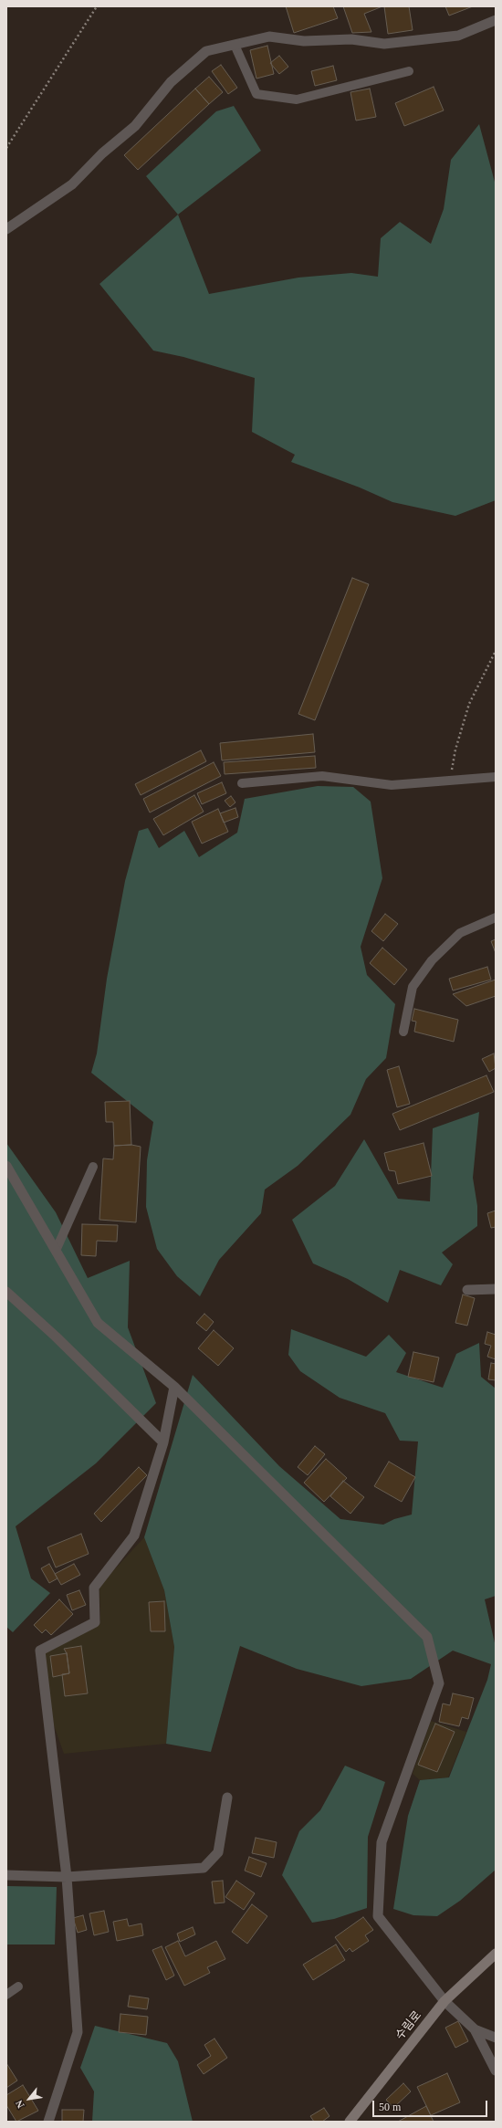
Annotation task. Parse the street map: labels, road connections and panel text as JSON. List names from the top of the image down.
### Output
{
  "streets": {
    "main road": ["수림로"]
  },
  "scale_bar": "50 m",
  "north": "bottom left"
}
